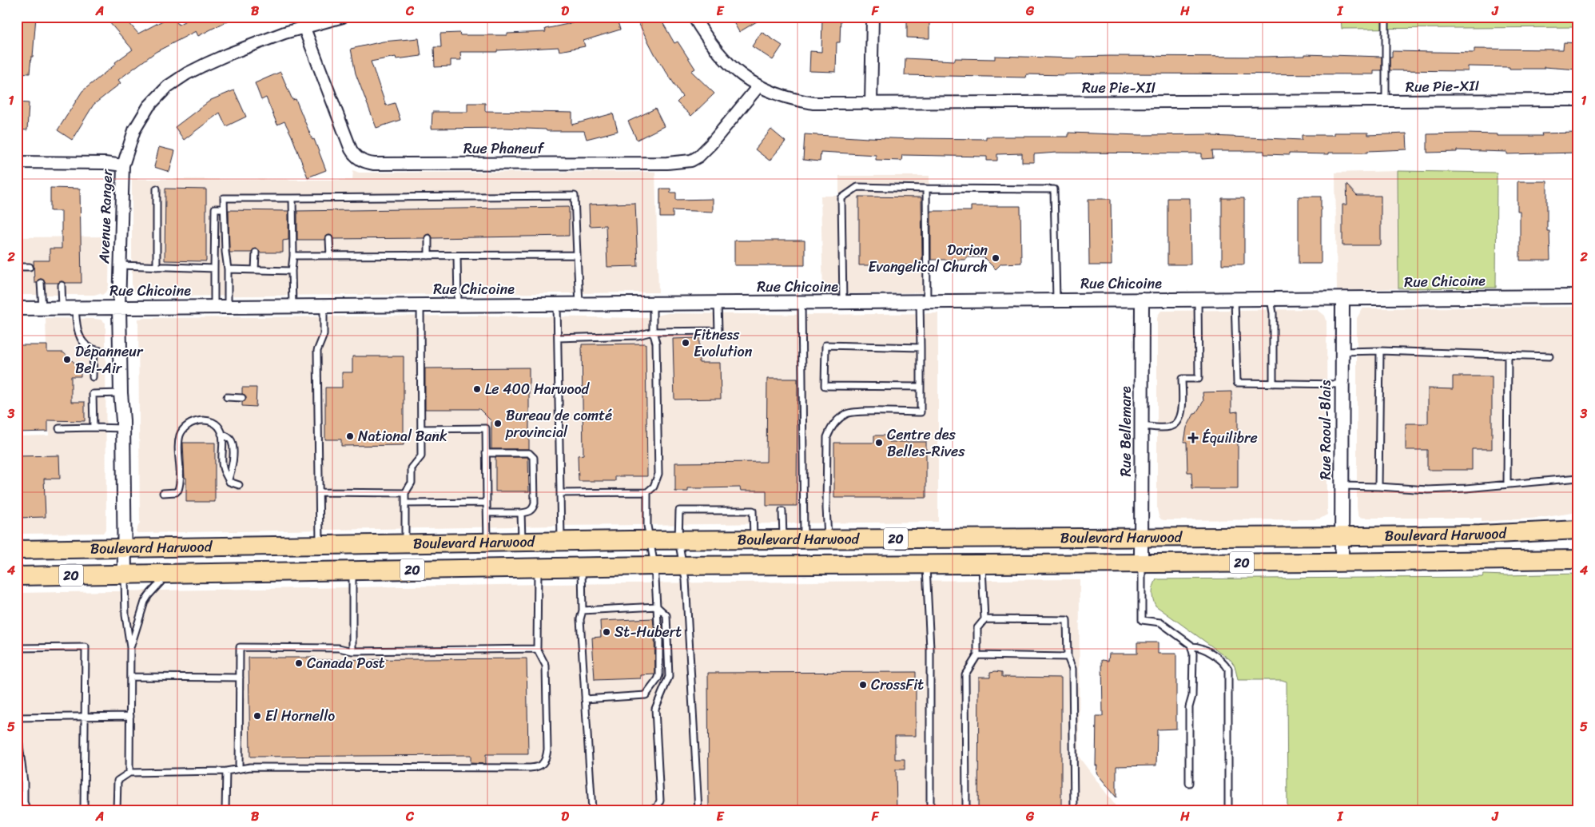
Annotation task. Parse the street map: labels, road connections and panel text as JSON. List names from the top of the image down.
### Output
{
  "streets": {
    "highway": ["Boulevard Harwood", "20"],
    "street": [
      "Rue Pie-XII",
      "Rue Phaneuf",
      "Avenue Ranger",
      "Rue Chicoine",
      "Rue Raoul-Blais",
      "Rue Bellemare"
    ]
  },
  "crossings": [
    ["Rue Pie-XII", "Rue Phaneuf"],
    ["Rue Phaneuf", "Avenue Ranger"],
    ["Avenue Ranger", "Rue Chicoine"],
    ["Avenue Ranger", "Boulevard Harwood"],
    ["Rue Chicoine", "Rue Raoul-Blais"],
    ["Rue Chicoine", "Rue Bellemare"],
    ["Rue Raoul-Blais", "Boulevard Harwood"],
    ["Rue Bellemare", "Boulevard Harwood"]
  ],
  "places": {
    "other": [
      "Dorion Evangelical Church",
      "Fitness Evolution",
      "Dépanneur Bel-Air",
      "Le 400 Harwood",
      "Bureau de comté provincial",
      "National Bank",
      "Centre des Belles-Rives",
      "St-Hubert",
      "Canada Post",
      "CrossFit",
      "El Hornello"
    ],
    "health": ["Équilibre"]
  },
  "grid": {
    "columns": [
      "A",
      "B",
      "C",
      "D",
      "E",
      "F",
      "G",
      "H",
      "I",
      "J"
    ],
    "rows": [
      "1",
      "2",
      "3",
      "4",
      "5"
    ]
  }
}
